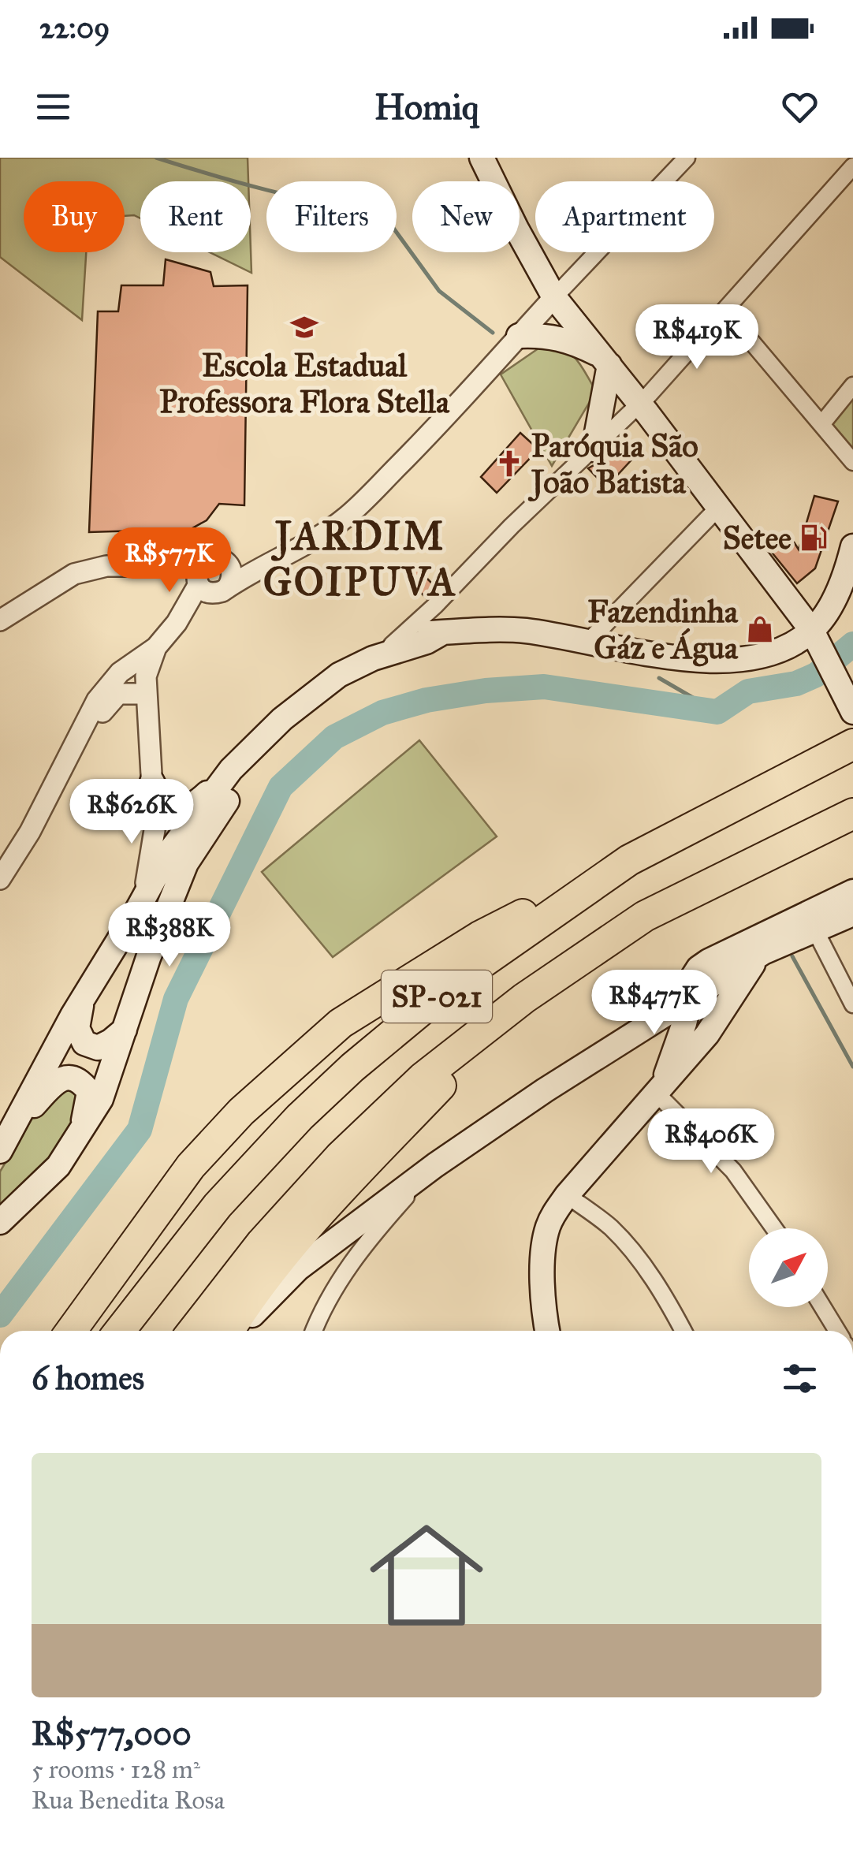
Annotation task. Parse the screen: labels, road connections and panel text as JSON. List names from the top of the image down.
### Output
{
  "streets": {
    "highway": ["SP-021"]
  },
  "districts": ["JARDIM GOIPUVA"],
  "places": {
    "school or university": ["Escola Estadual Professora Flora Stella"],
    "church": ["Paróquia São João Batista"],
    "fuel station": ["Setee"],
    "shop": ["Fazendinha Gáz e Água"]
  },
  "north": "top right",
  "page": {
    "status": "22:09",
    "header": "Homiq",
    "chip": [
      "Buy",
      "Rent",
      "Filters",
      "New",
      "Apartment"
    ],
    "price": [
      "R$419K",
      "R$577K",
      "R$626K",
      "R$388K",
      "R$477K",
      "R$406K"
    ],
    "heading": "6 homes",
    "list": [
      {
        "name": "R$577,000",
        "note": "5 rooms · 128 m² · Rua Benedita Rosa"
      }
    ]
  }
}
